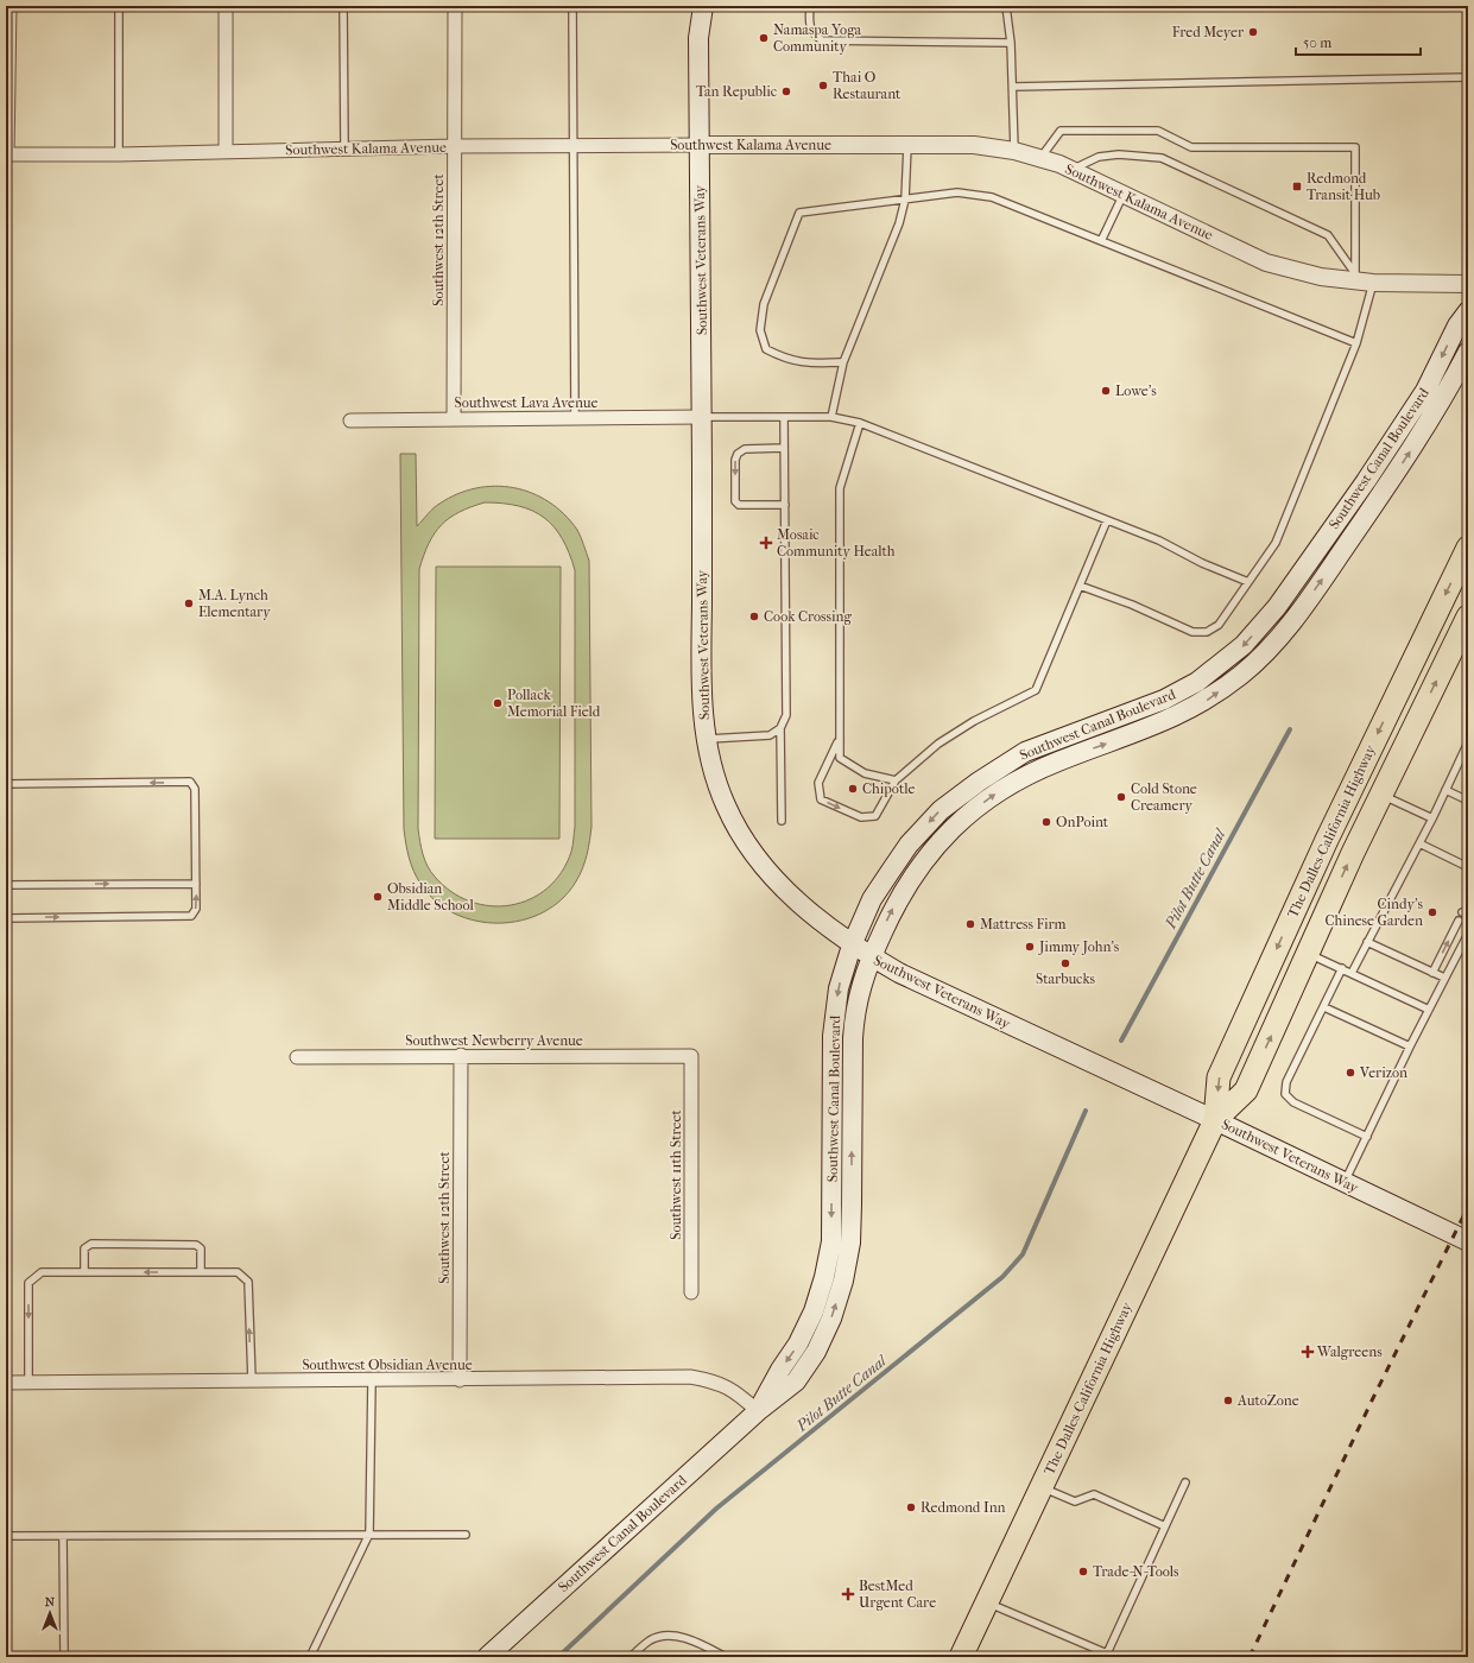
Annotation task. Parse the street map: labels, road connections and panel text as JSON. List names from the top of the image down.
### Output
{
  "streets": {
    "highway": ["The Dalles-California Highway"],
    "main road": ["Southwest Veterans Way", "Southwest Canal Boulevard"],
    "street": [
      "Southwest Kalama Avenue",
      "Southwest 12th Street",
      "Southwest Lava Avenue",
      "Southwest Newberry Avenue",
      "Southwest 11th Street",
      "Southwest Obsidian Avenue"
    ]
  },
  "crossings": [
    ["Southwest Kalama Avenue", "Southwest 12th Street"],
    ["Southwest Kalama Avenue", "Southwest Veterans Way"],
    ["Southwest 12th Street", "Southwest Lava Avenue"],
    ["Southwest 12th Street", "Southwest Newberry Avenue"],
    ["Southwest 12th Street", "Southwest Obsidian Avenue"],
    ["Southwest Veterans Way", "Southwest Lava Avenue"],
    ["Southwest Veterans Way", "Southwest Canal Boulevard"],
    ["Southwest Veterans Way", "The Dalles-California Highway"],
    ["Southwest Canal Boulevard", "Southwest Obsidian Avenue"],
    ["Southwest Newberry Avenue", "Southwest 11th Street"]
  ],
  "water": ["Pilot Butte Canal"],
  "places": {
    "other": [
      "Fred Meyer",
      "Namaspa Yoga Community",
      "Thai O Restaurant",
      "Tan Republic",
      "Lowe's",
      "M.A. Lynch Elementary",
      "Cook Crossing",
      "Pollack Memorial Field",
      "Chipotle",
      "Cold Stone Creamery",
      "OnPoint",
      "Obsidian Middle School",
      "Cindy's Chinese Garden",
      "Mattress Firm",
      "Jimmy John's",
      "Starbucks",
      "Verizon",
      "AutoZone",
      "Redmond Inn",
      "Trade-N-Tools"
    ],
    "transit": ["Redmond Transit Hub"],
    "health": ["Mosaic Community Health", "Walgreens", "BestMed Urgent Care"]
  },
  "scale_bar": "50 m",
  "north": "top"
}
